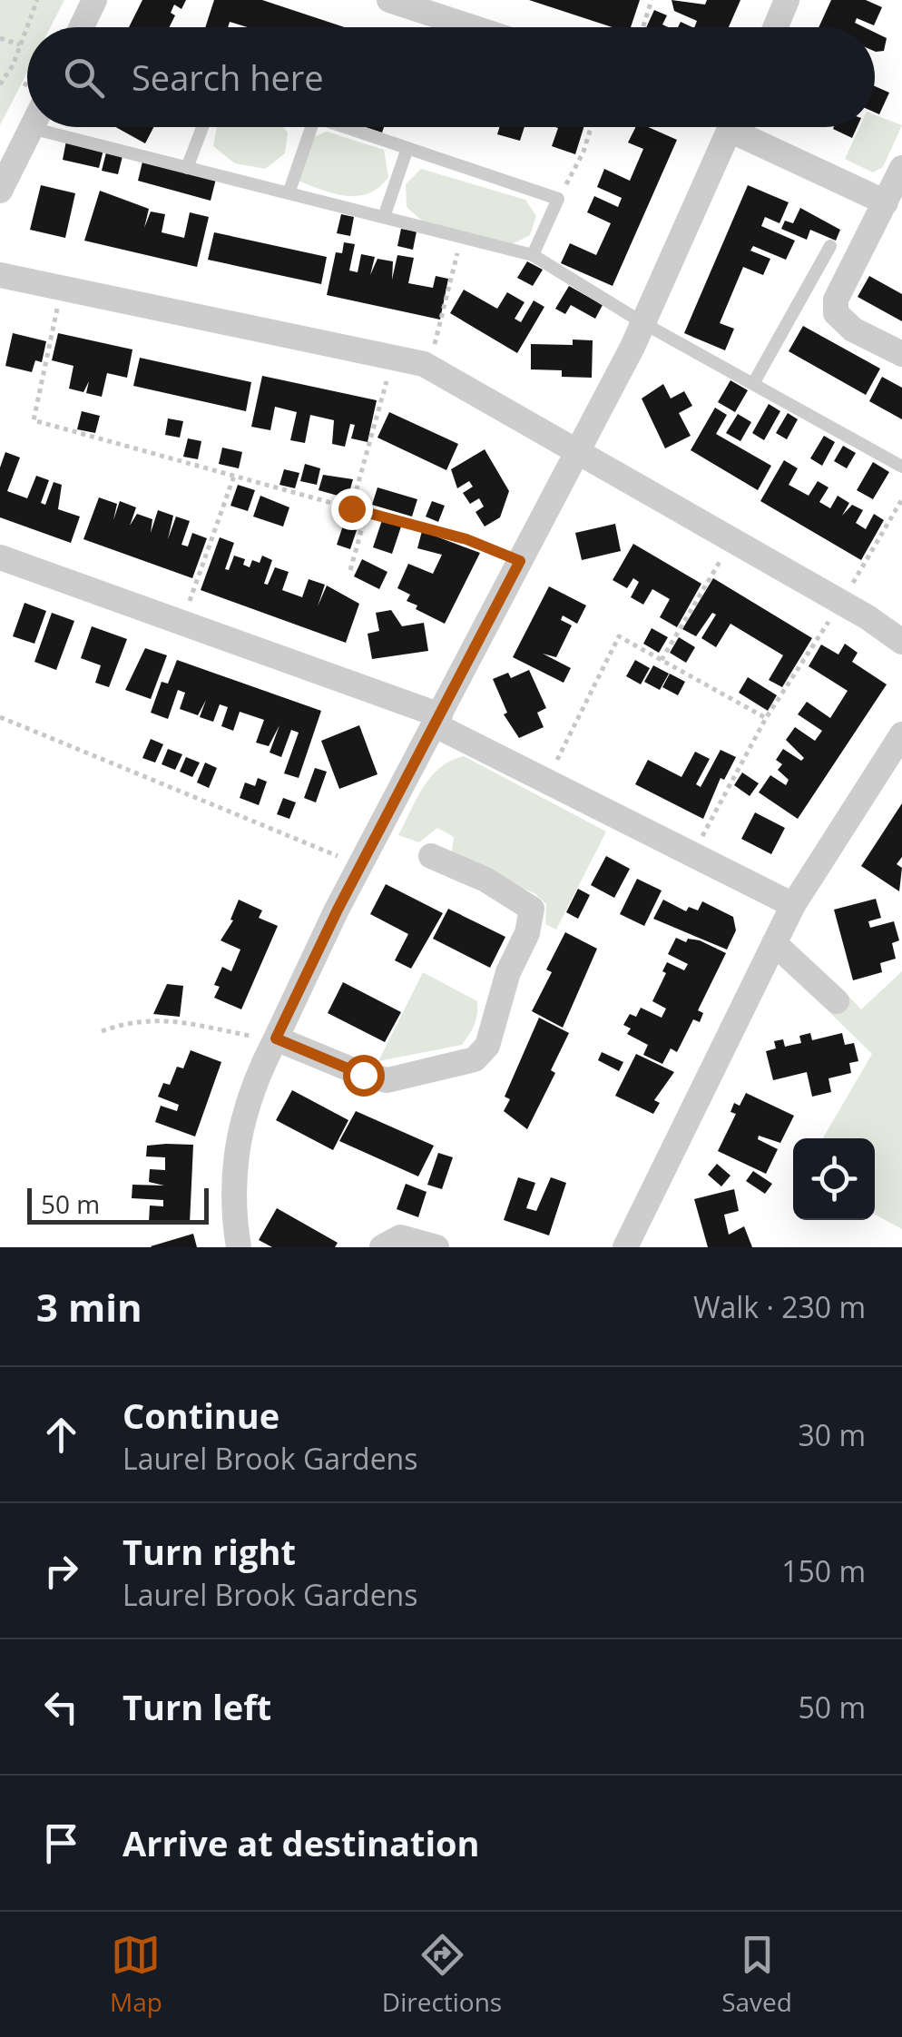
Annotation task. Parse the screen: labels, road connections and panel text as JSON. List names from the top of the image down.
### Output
{
  "scale_bar": "50 m",
  "page": {
    "search": "Search here",
    "scale": "50 m",
    "heading": ["3 min", "Walk · 230 m"],
    "list": [
      ["Continue", "Laurel Brook Gardens", "30 m"],
      ["Turn right", "Laurel Brook Gardens", "150 m"],
      ["Turn left", "50 m"],
      "Arrive at destination"
    ],
    "nav": ["Map", "Directions", "Saved"]
  }
}
